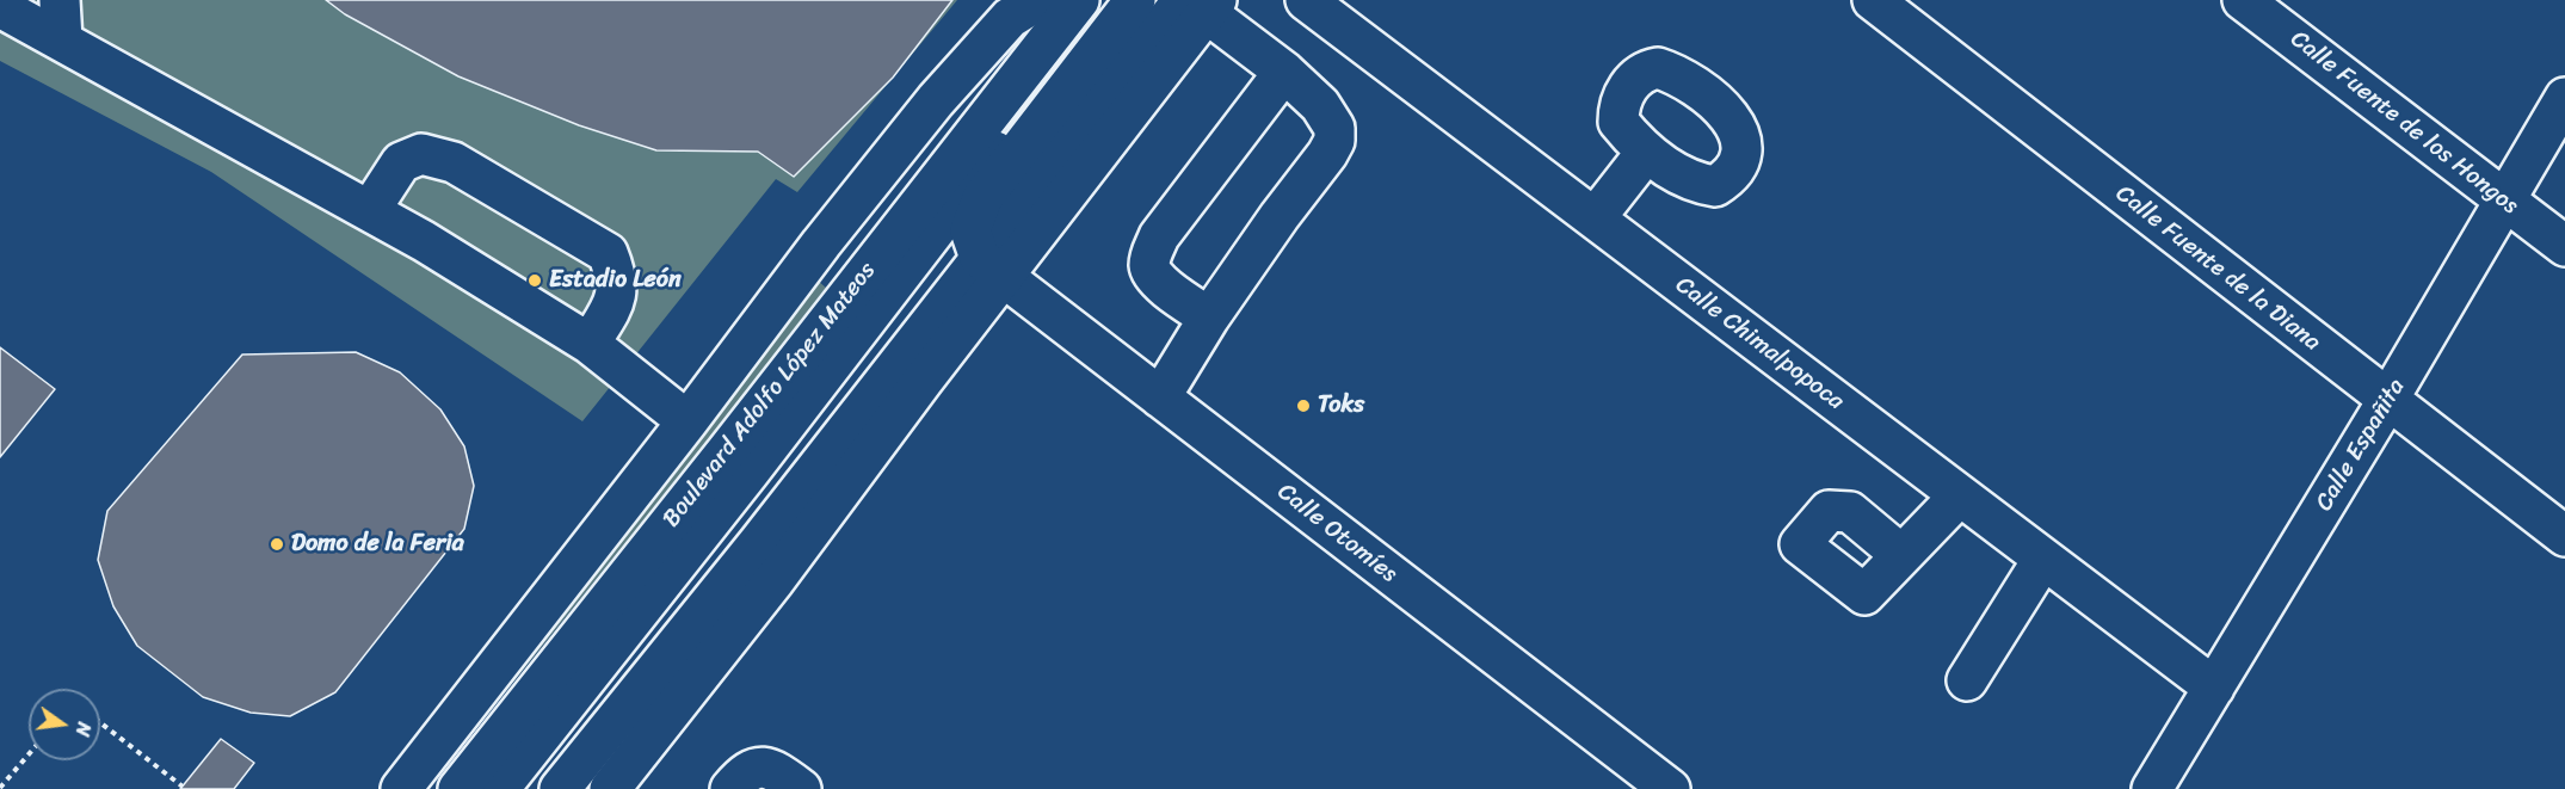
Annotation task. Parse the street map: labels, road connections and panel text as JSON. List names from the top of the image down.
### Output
{
  "streets": {
    "street": [
      "Calle Fuente de los Hongos",
      "Calle Fuente de la Diana",
      "Calle Chimalpopoca",
      "Boulevard Adolfo López Mateos",
      "Calle Españita",
      "Calle Otomíes"
    ]
  },
  "crossings": [
    ["Calle Fuente de los Hongos", "Calle Españita"],
    ["Calle Fuente de la Diana", "Calle Españita"],
    ["Calle Chimalpopoca", "Calle Españita"]
  ],
  "places": ["Estadio León", "Toks", "Domo de la Feria"],
  "north": "right"
}
